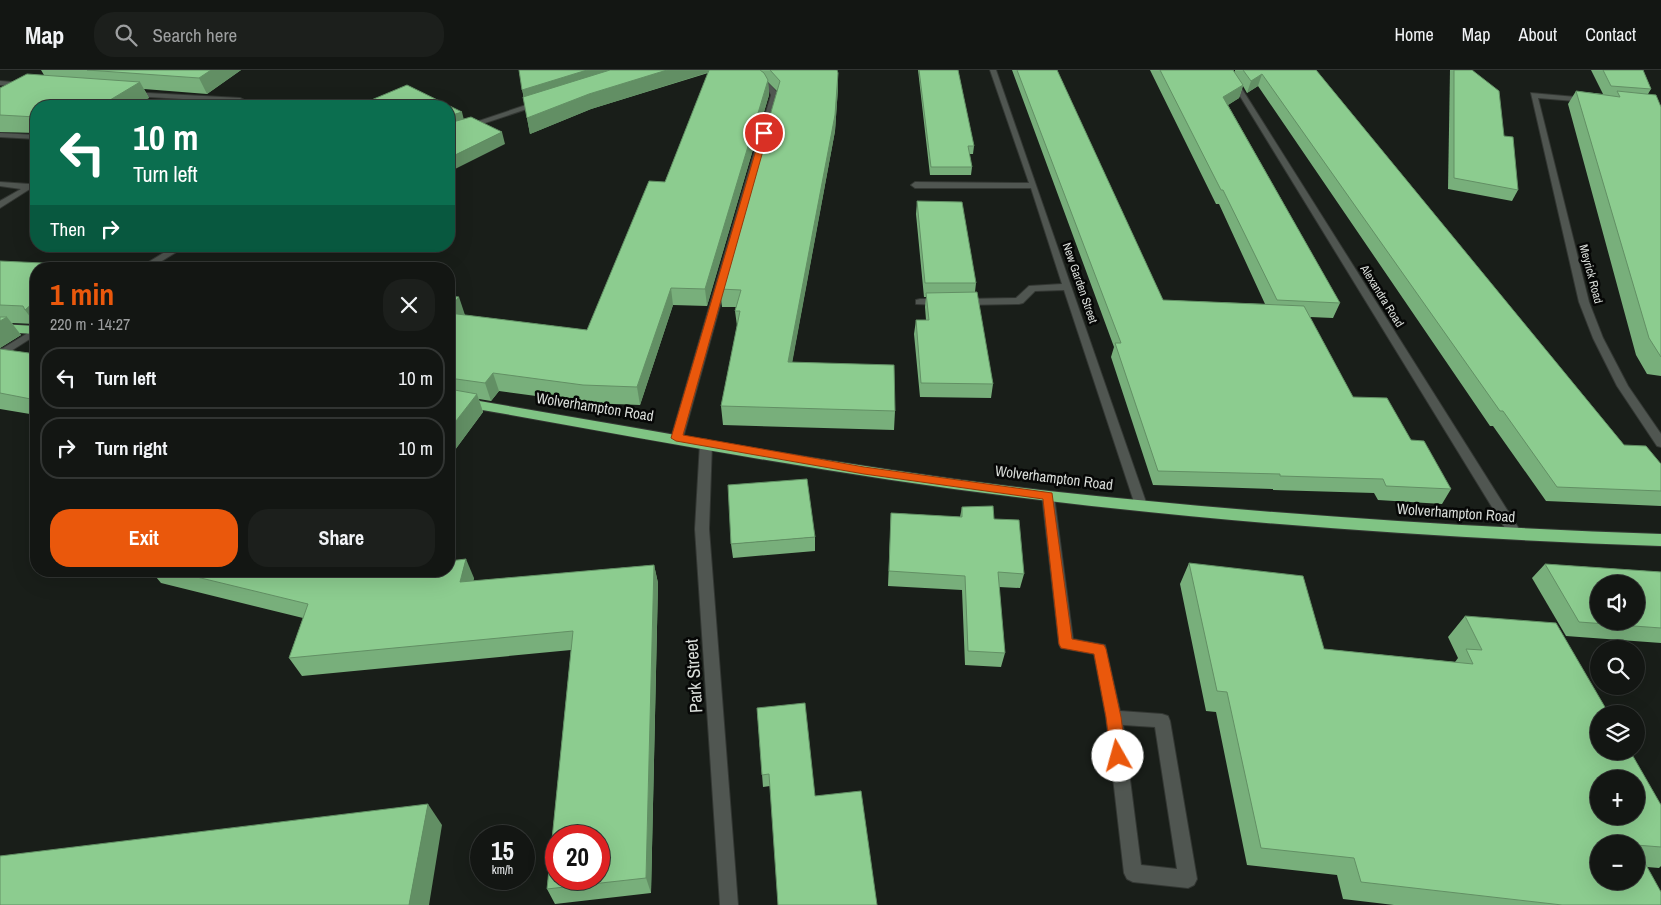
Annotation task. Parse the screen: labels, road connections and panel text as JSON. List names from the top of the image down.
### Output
{
  "streets": {
    "highway": ["Wolverhampton Road"],
    "street": [
      "Meyrick Road",
      "New Garden Street",
      "Alexandra Road",
      "Park Street"
    ]
  },
  "crossings": [
    ["New Garden Street", "Wolverhampton Road"],
    ["Alexandra Road", "Wolverhampton Road"],
    ["Wolverhampton Road", "Park Street"]
  ],
  "page": {
    "header": "Map",
    "search": "Search here",
    "nav": [
      "Home",
      "Map",
      "About",
      "Contact"
    ],
    "turn": ["10 m", "Turn left"],
    "then": "Then",
    "heading": ["1 min", "220 m · 14:27"],
    "list": [
      {
        "name": "Turn left",
        "value": "10 m"
      },
      {
        "name": "Turn right",
        "value": "10 m"
      }
    ],
    "buttons": ["Exit", "Share"],
    "map_buttons": ["+", "−"],
    "speed": "15 km/h",
    "limit": "20"
  }
}
